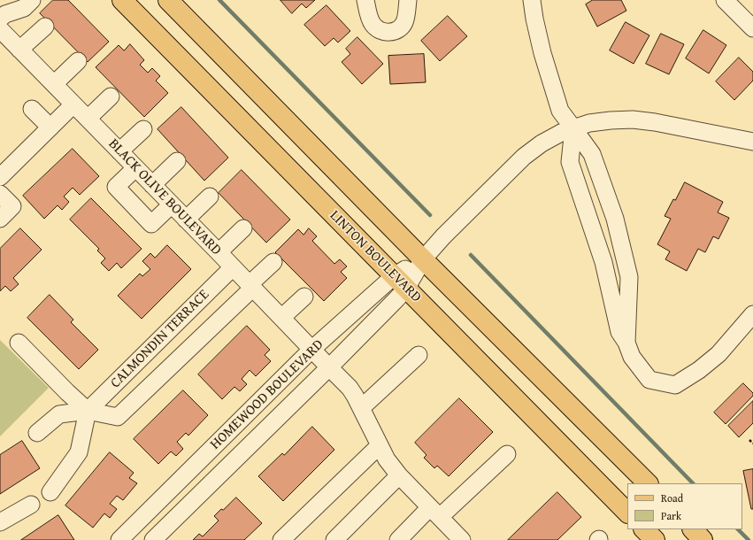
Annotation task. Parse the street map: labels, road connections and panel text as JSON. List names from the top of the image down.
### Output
{
  "streets": {
    "main road": ["LINTON BOULEVARD"],
    "street": ["BLACK OLIVE BOULEVARD", "CALMONDIN TERRACE", "HOMEWOOD BOULEVARD"]
  },
  "crossings": [
    ["BLACK OLIVE BOULEVARD", "CALMONDIN TERRACE"],
    ["BLACK OLIVE BOULEVARD", "HOMEWOOD BOULEVARD"],
    ["LINTON BOULEVARD", "HOMEWOOD BOULEVARD"]
  ],
  "legend": ["Road", "Park"]
}
